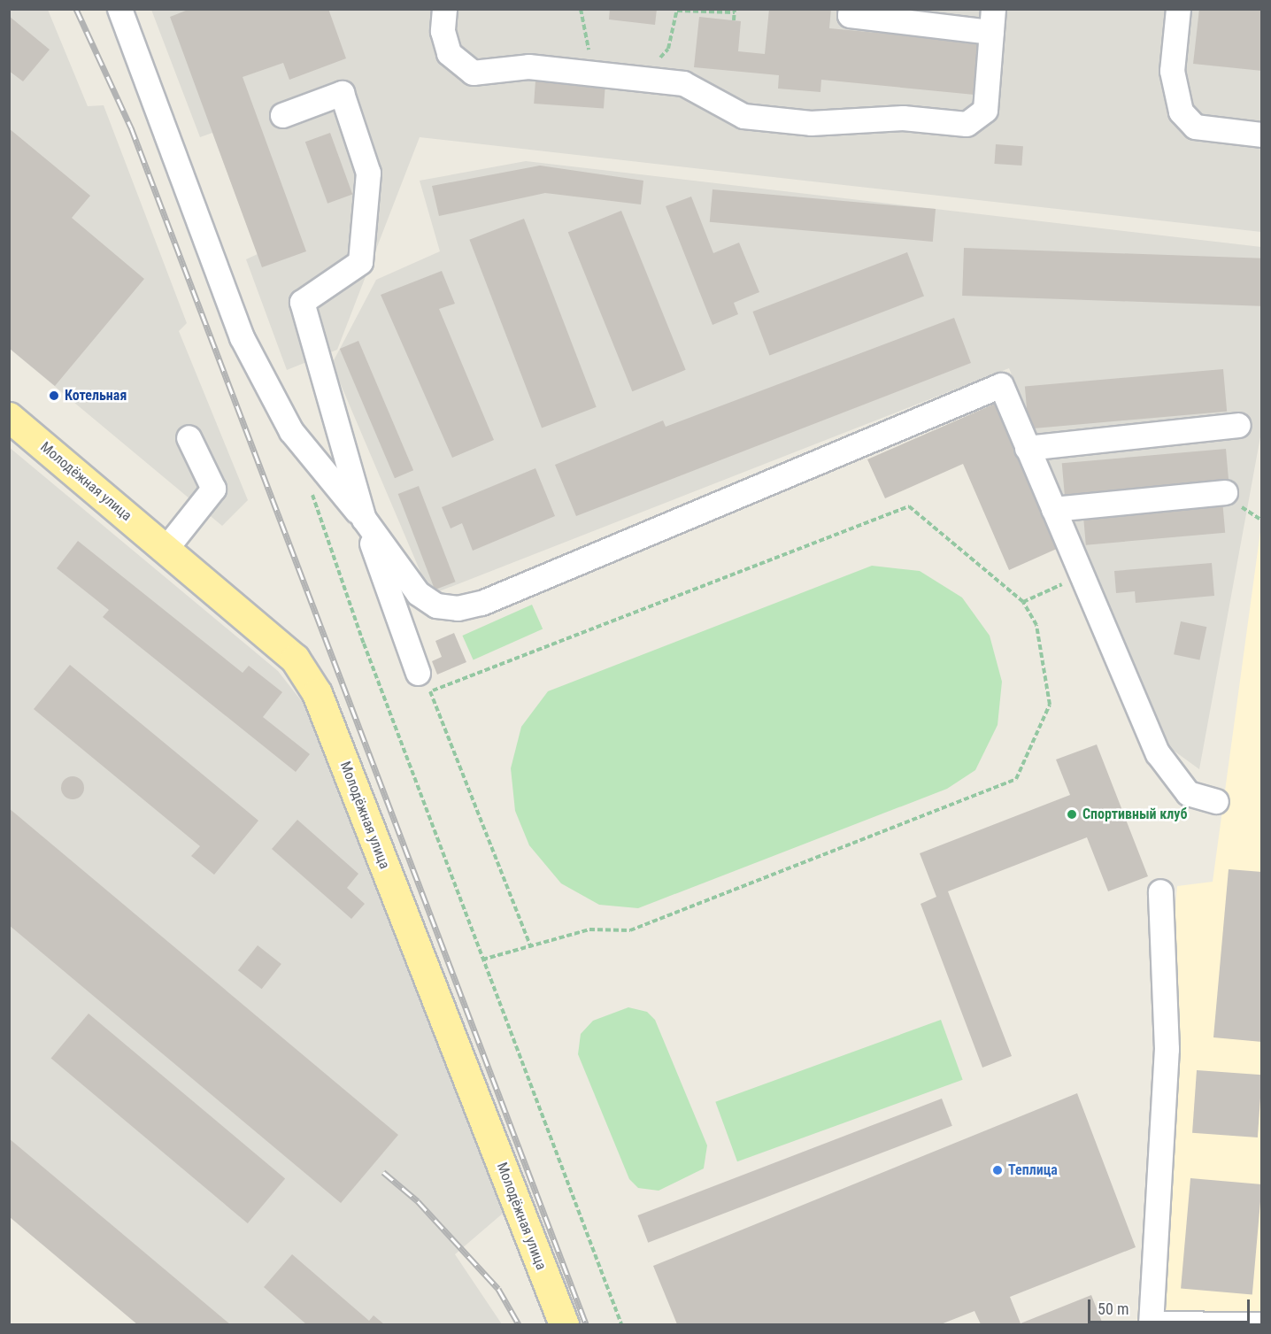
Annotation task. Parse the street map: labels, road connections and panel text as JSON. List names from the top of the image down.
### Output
{
  "streets": {
    "main road": ["Молодёжная улица"]
  },
  "places": ["Котельная", "Спортивный клуб", "Теплица"],
  "scale_bar": "50 m"
}
